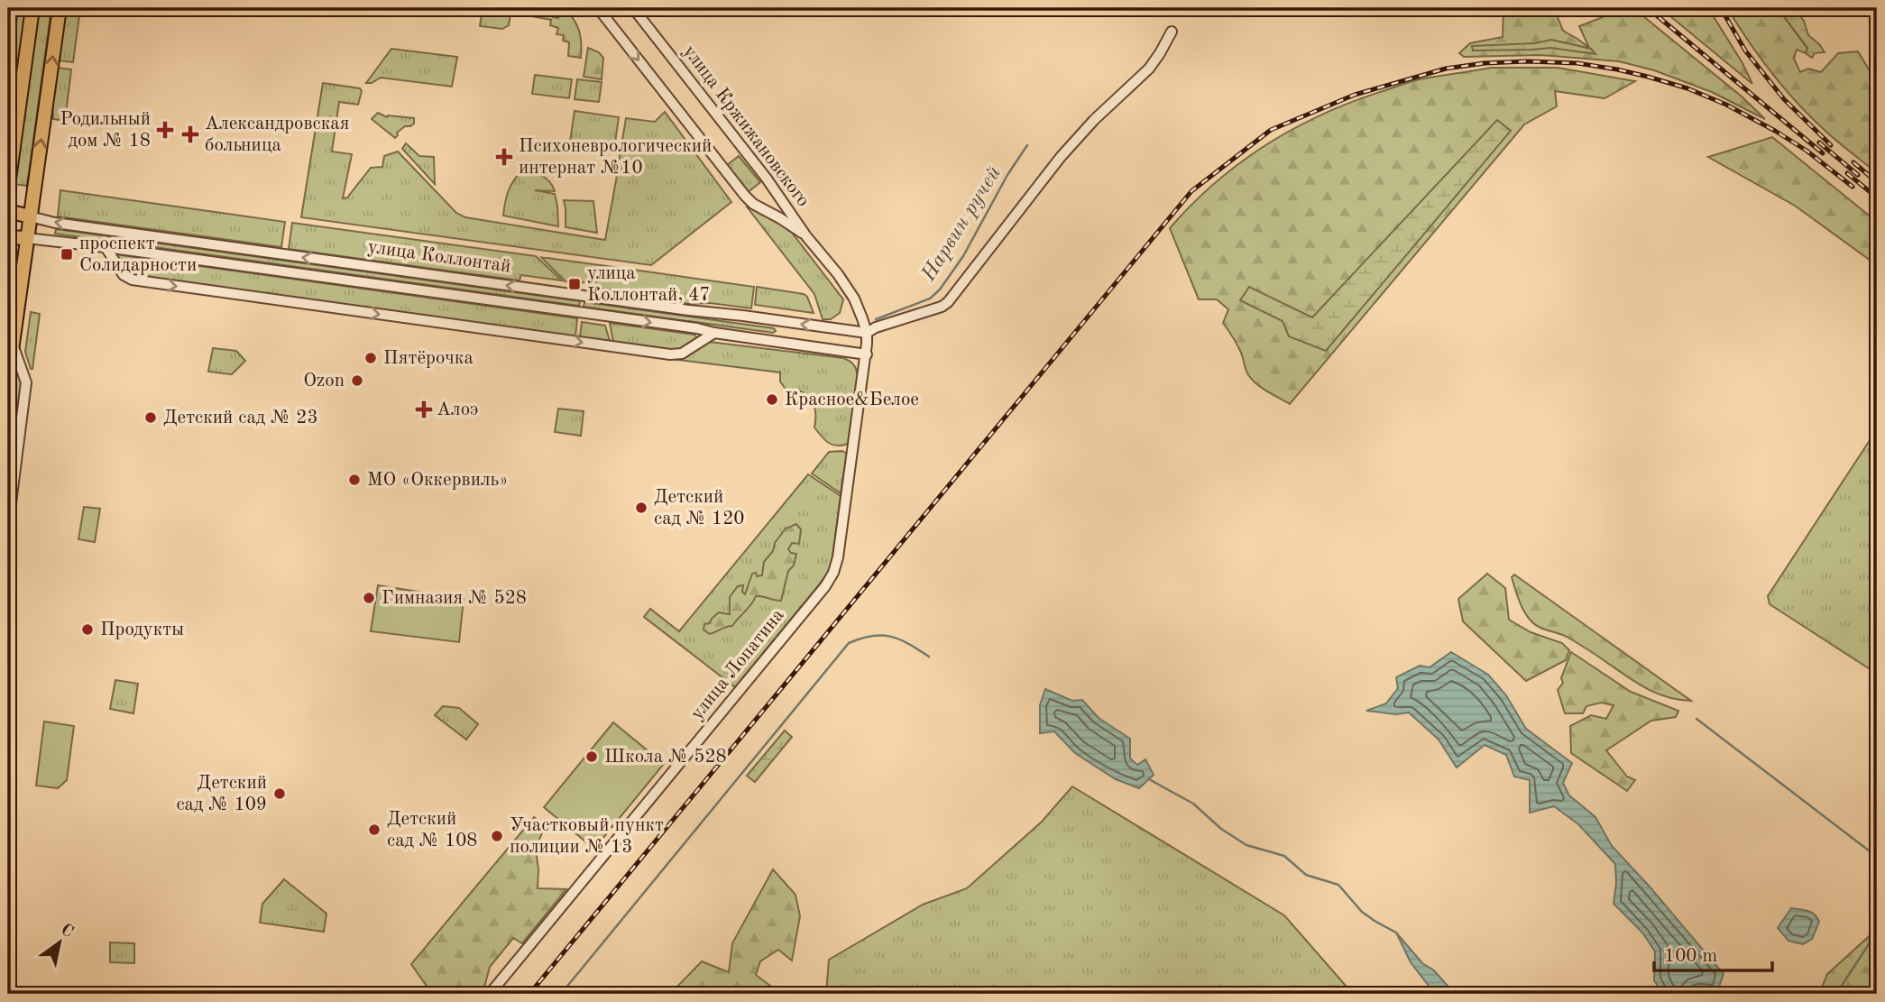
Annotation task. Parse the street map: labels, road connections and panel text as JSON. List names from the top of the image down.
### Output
{
  "streets": {
    "main road": ["улица Коллонтай"],
    "street": ["улица Кржижановского", "улица Лопатина"]
  },
  "crossings": [
    ["улица Кржижановского", "улица Коллонтай"],
    ["улица Кржижановского", "улица Лопатина"],
    ["улица Коллонтай", "улица Лопатина"]
  ],
  "water": ["Нарвин ручей"],
  "places": {
    "health": [
      "Родильный дом № 18",
      "Александровская больница",
      "Психоневрологический интернат №10",
      "Алоэ"
    ],
    "transit": ["проспект Солидарности", "улица Коллонтай, 47"],
    "other": [
      "Пятёрочка",
      "Ozon",
      "Красное&Белое",
      "Детский сад № 23",
      "МО «Оккервиль»",
      "Детский сад № 120",
      "Гимназия № 528",
      "Продукты",
      "Школа № 528",
      "Детский сад № 109",
      "Детский сад № 108",
      "Участковый пункт полиции № 13"
    ]
  },
  "scale_bar": "100 m",
  "north": "top right"
}
